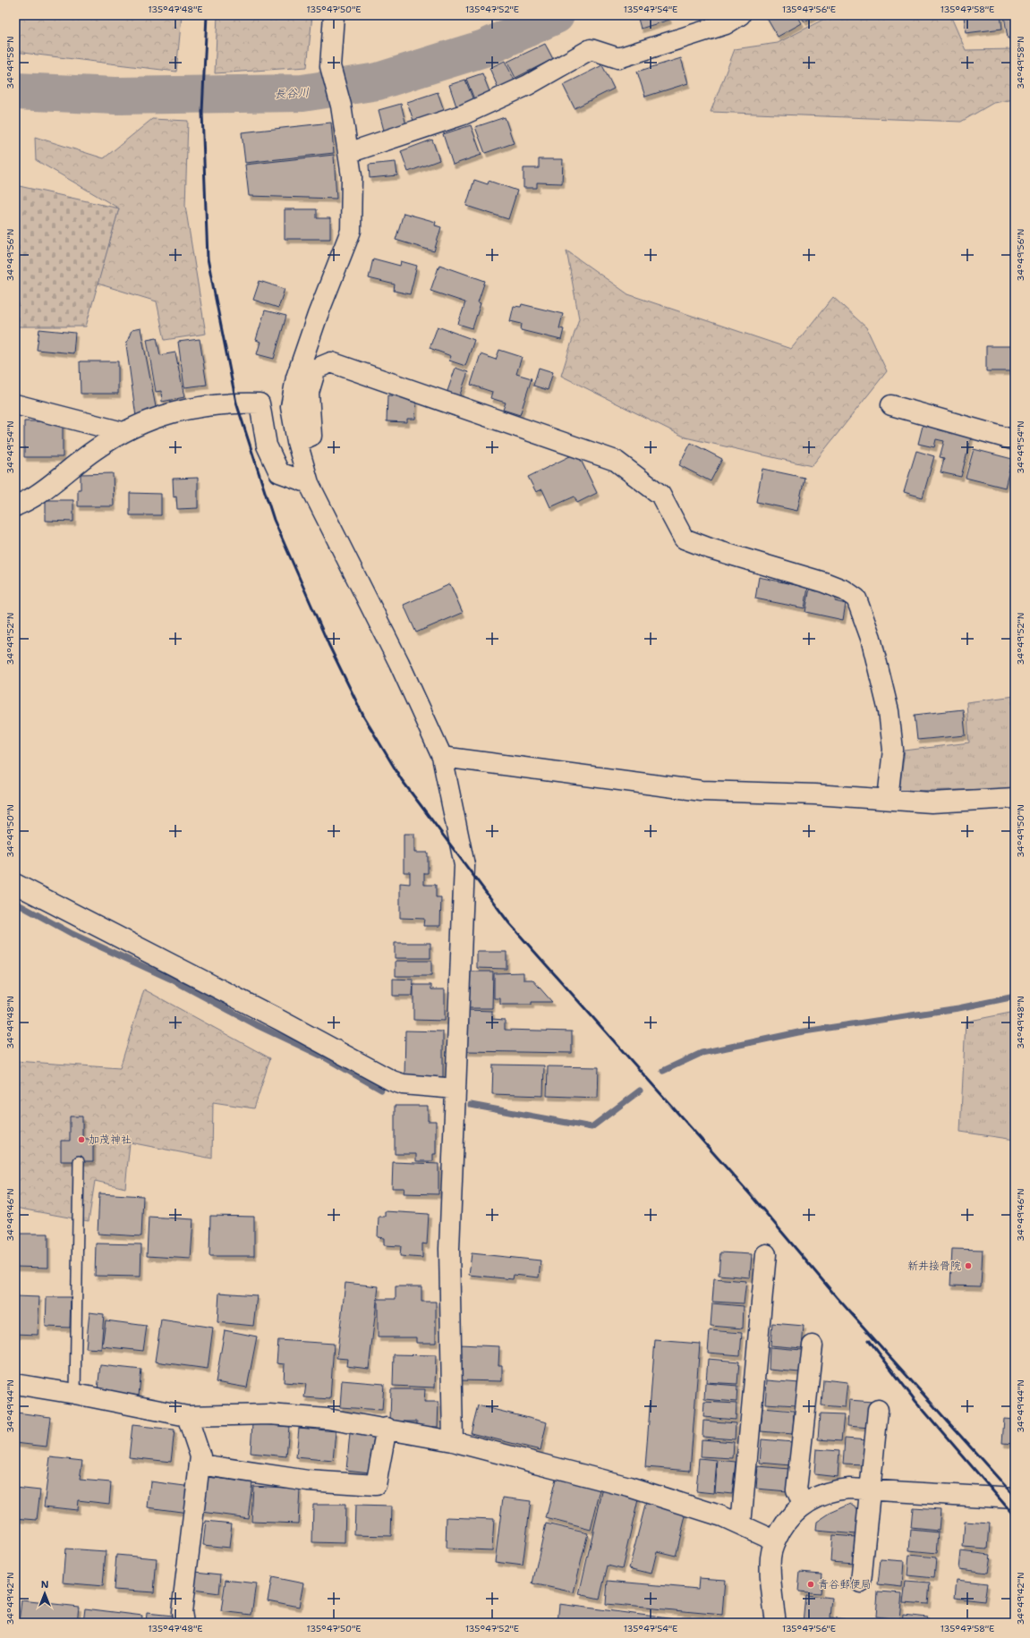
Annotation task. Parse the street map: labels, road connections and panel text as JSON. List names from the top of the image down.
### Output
{
  "water": ["長谷川"],
  "places": ["加茂神社", "新井接骨院", "青谷郵便局"],
  "north": "top",
  "coordinates": [
    "135°47'48\"E",
    "135°47'50\"E",
    "135°47'52\"E",
    "135°47'54\"E",
    "135°47'56\"E",
    "135°47'58\"E",
    "34°49'58\"N",
    "34°49'56\"N",
    "34°49'54\"N",
    "34°49'52\"N",
    "34°49'50\"N",
    "34°49'48\"N",
    "34°49'46\"N",
    "34°49'44\"N",
    "34°49'42\"N"
  ]
}
